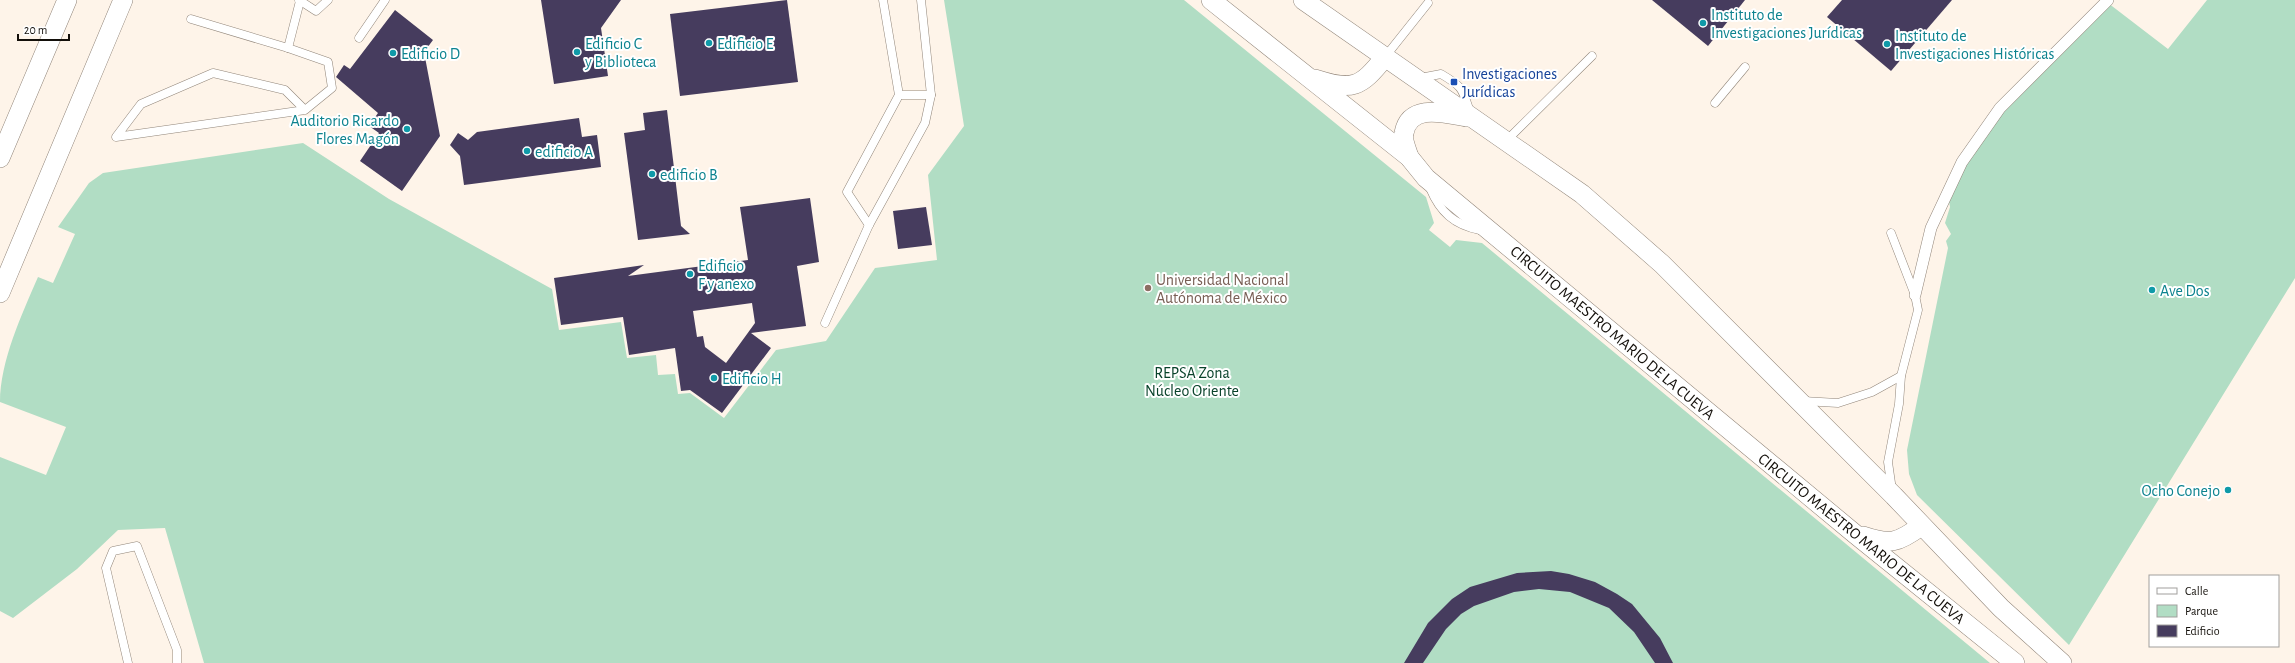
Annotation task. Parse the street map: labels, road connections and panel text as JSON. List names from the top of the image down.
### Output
{
  "streets": {
    "street": ["CIRCUITO MAESTRO MARIO DE LA CUEVA"]
  },
  "parks": ["REPSA Zona Núcleo Oriente"],
  "places": {
    "other": [
      "Instituto de Investigaciones Jurídicas",
      "Edificio E",
      "Instituto de Investigaciones Históricas",
      "Edificio C y Biblioteca",
      "Edificio D",
      "Auditorio Ricardo Flores Magón",
      "edificio A",
      "edificio B",
      "Edificio F y anexo",
      "Universidad Nacional Autónoma de México",
      "Ave Dos",
      "Edificio H",
      "Ocho Conejo"
    ],
    "transit": ["Investigaciones Jurídicas"]
  },
  "legend": ["Calle", "Parque", "Edificio"],
  "scale_bar": "20 m"
}
